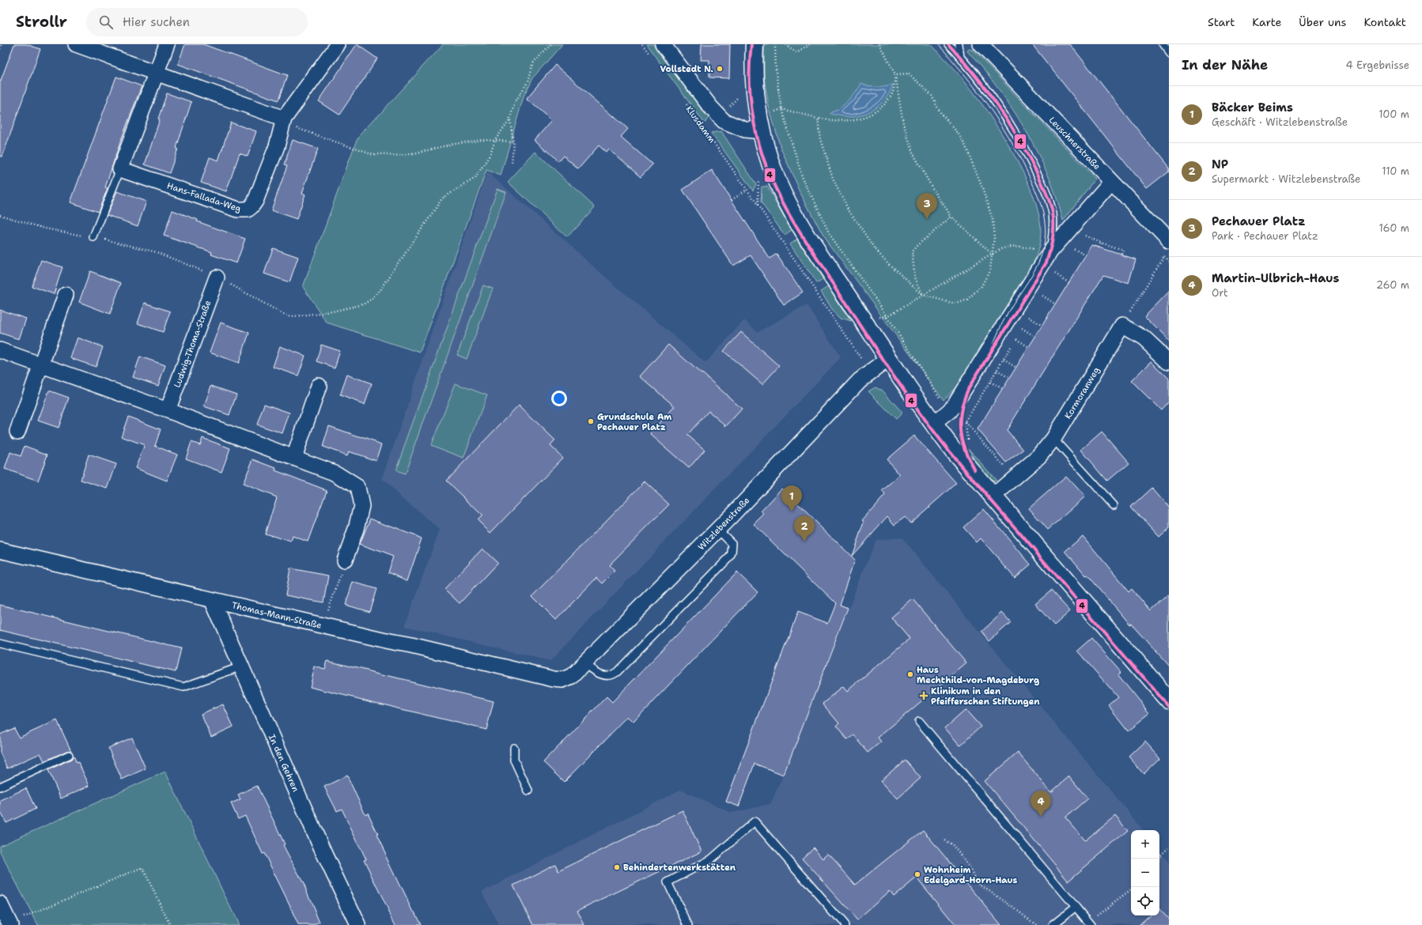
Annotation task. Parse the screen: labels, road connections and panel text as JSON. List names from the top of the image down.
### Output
{
  "streets": {
    "street": [
      "Klusdamm",
      "Leuschnerstraße",
      "Hans-Fallada-Weg",
      "Ludwig-Thoma-Straße",
      "Kormoranweg",
      "Witzlebenstraße",
      "Thomas-Mann-Straße",
      "In den Gehren"
    ]
  },
  "crossings": [
    ["Klusdamm", "Witzlebenstraße"],
    ["Witzlebenstraße", "Thomas-Mann-Straße"],
    ["Thomas-Mann-Straße", "In den Gehren"]
  ],
  "places": {
    "other": [
      "Vollstedt N.",
      "Grundschule Am Pechauer Platz",
      "Haus Mechthild-von-Magdeburg",
      "Behindertenwerkstätten",
      "Wohnheim Edelgard-Horn-Haus"
    ],
    "health": ["Klinikum in den Pfeifferschen Stiftungen"]
  },
  "lines": ["tram line 4"],
  "page": {
    "header": "Strollr",
    "search": "Hier suchen",
    "nav": [
      "Start",
      "Karte",
      "Über uns",
      "Kontakt"
    ],
    "heading": ["In der Nähe", "4 Ergebnisse"],
    "list": [
      {
        "mark": "1",
        "name": "Bäcker Beims",
        "note": "Geschäft · Witzlebenstraße",
        "value": "100 m"
      },
      {
        "mark": "2",
        "name": "NP",
        "note": "Supermarkt · Witzlebenstraße",
        "value": "110 m"
      },
      {
        "mark": "3",
        "name": "Pechauer Platz",
        "note": "Park · Pechauer Platz",
        "value": "160 m"
      },
      {
        "mark": "4",
        "name": "Martin-Ulbrich-Haus",
        "note": "Ort",
        "value": "260 m"
      }
    ],
    "pins": [
      "3",
      "1",
      "2",
      "4"
    ],
    "map_buttons": ["+", "−"]
  }
}
